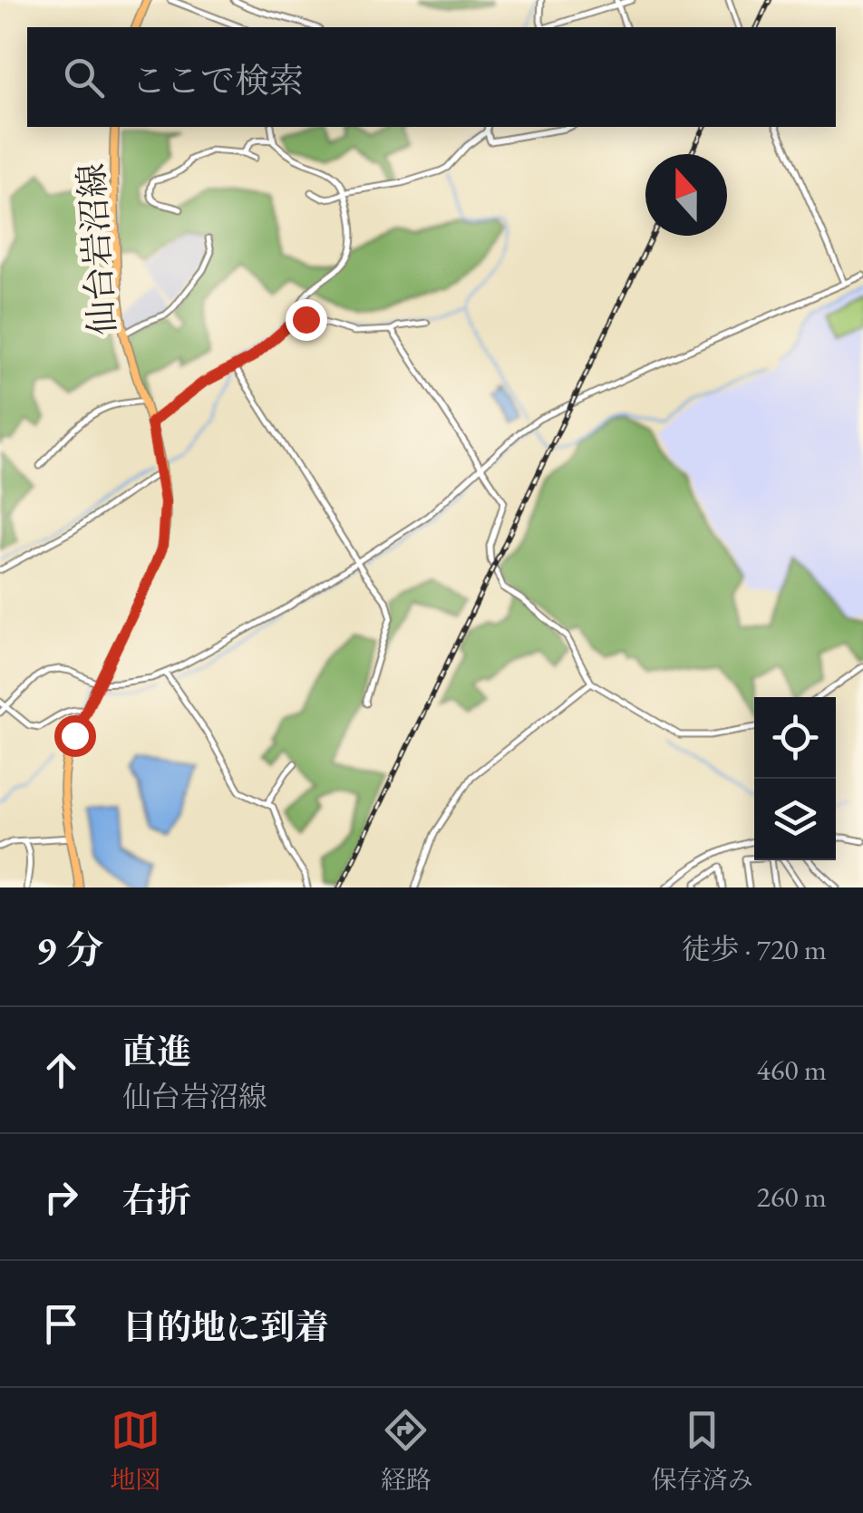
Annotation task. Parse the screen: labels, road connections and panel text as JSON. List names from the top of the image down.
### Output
{
  "streets": {
    "main road": ["仙台岩沼線"]
  },
  "north": "top",
  "page": {
    "search": "ここで検索",
    "heading": ["9 分", "徒歩 · 720 m"],
    "list": [
      ["直進", "仙台岩沼線", "460 m"],
      ["右折", "260 m"],
      "目的地に到着"
    ],
    "nav": ["地図", "経路", "保存済み"]
  }
}
